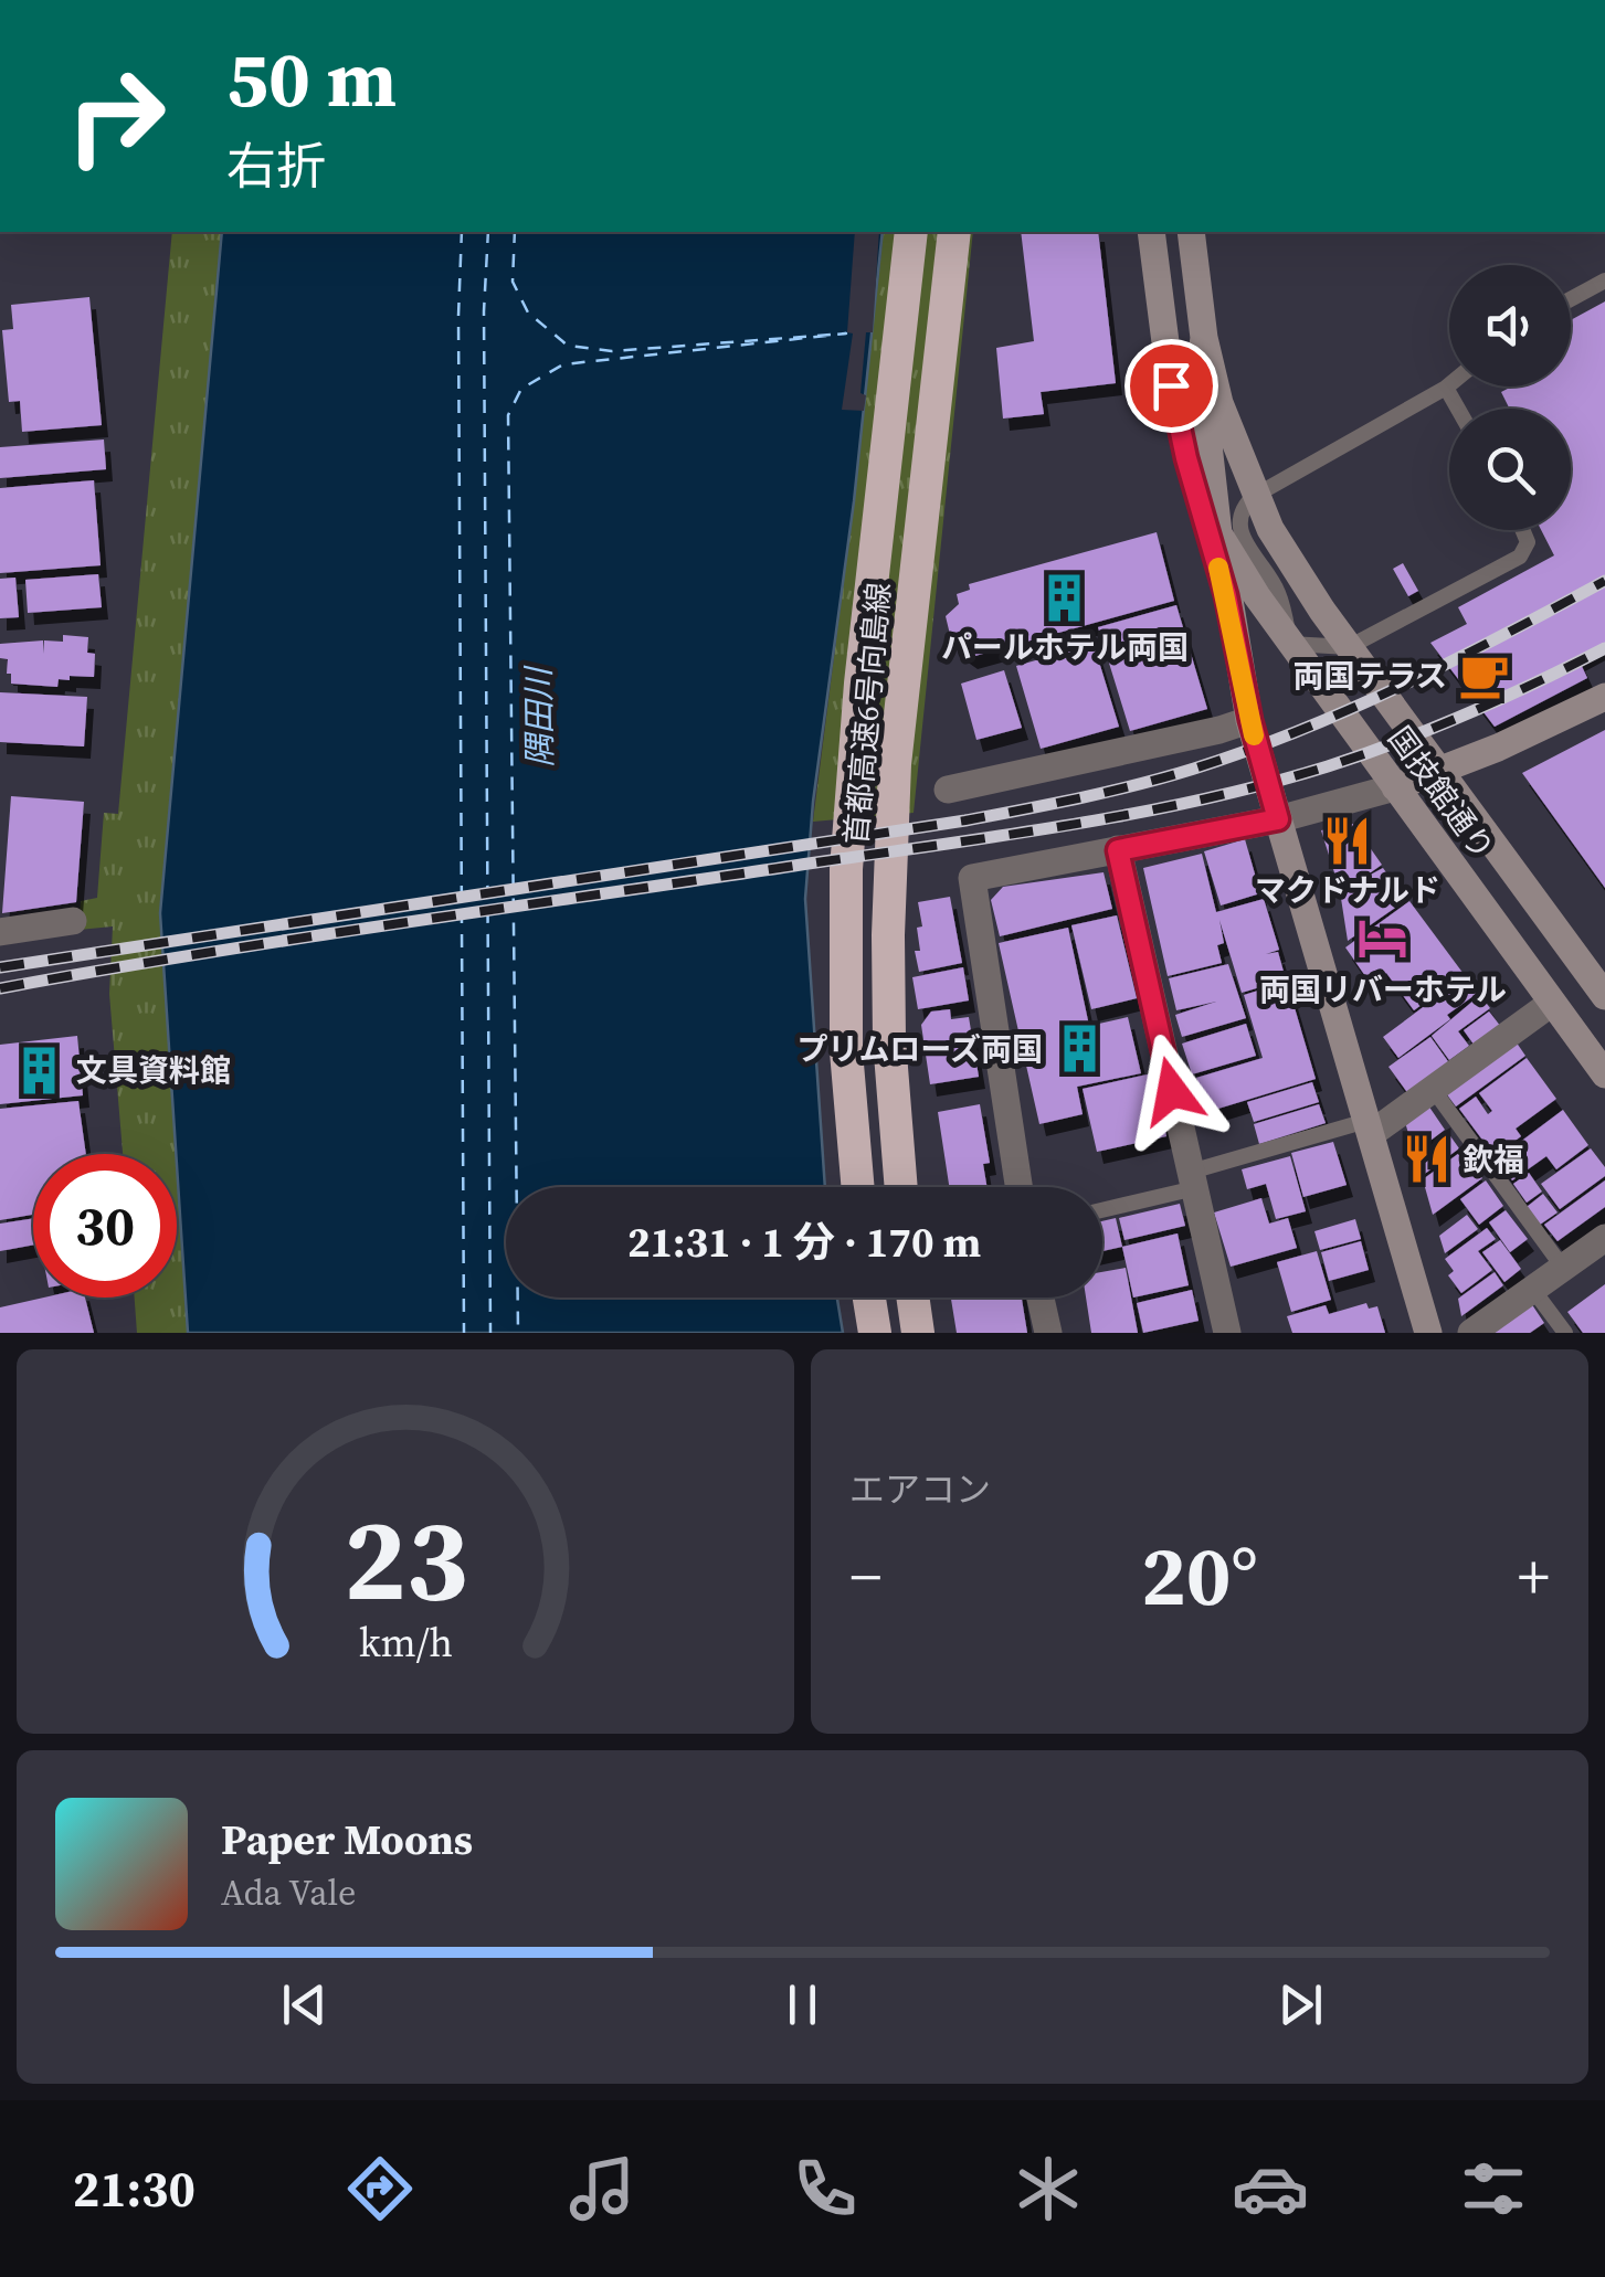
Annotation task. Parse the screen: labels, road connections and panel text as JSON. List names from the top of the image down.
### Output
{
  "streets": {
    "highway": ["首都高速6号向島線"],
    "street": ["国技館通り"]
  },
  "water": ["隅田川"],
  "places": {
    "building": ["パールホテル両国", "プリムローズ両国", "文具資料館"],
    "cafe": ["両国テラス"],
    "restaurant": ["マクドナルド", "欽福"],
    "hotel": ["両国リバーホテル"]
  },
  "page": {
    "turn": ["50 m", "右折"],
    "limit": "30",
    "trip": "21:31 · 1 分 · 170 m",
    "tile": "エアコン",
    "heat": ["−", "20°", "+"],
    "song": ["Paper Moons", "Ada Vale"],
    "tabs": "21:30",
    "gauge": ["23", "km/h"]
  }
}
